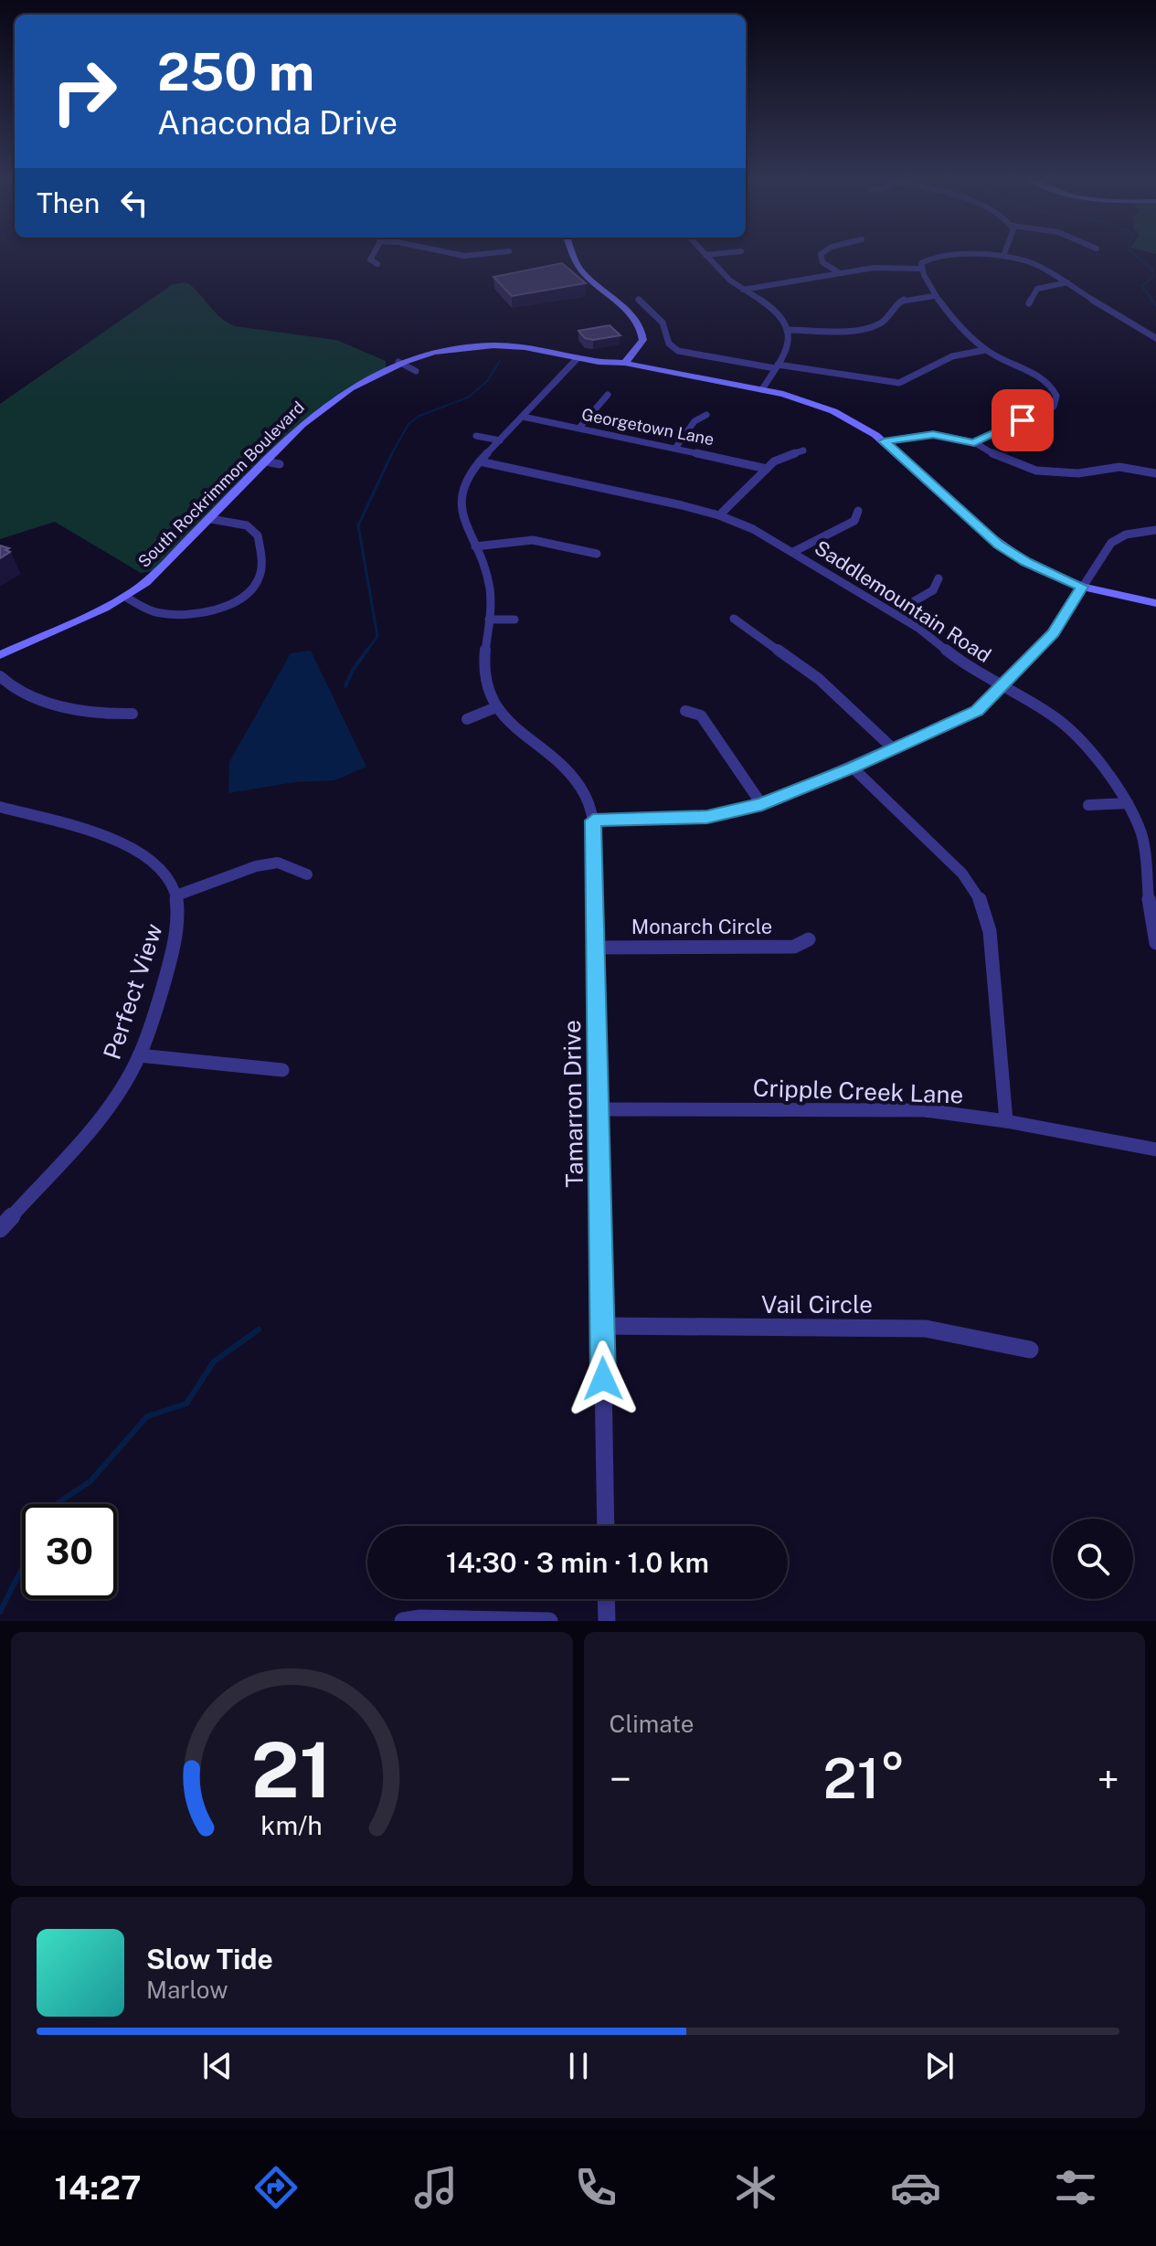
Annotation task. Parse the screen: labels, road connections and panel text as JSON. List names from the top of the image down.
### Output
{
  "streets": {
    "main road": ["South Rockrimmon Boulevard"],
    "street": [
      "Georgetown Lane",
      "Saddlemountain Road",
      "Monarch Circle",
      "Perfect View",
      "Cripple Creek Lane",
      "Tamarron Drive",
      "Vail Circle"
    ]
  },
  "crossings": [
    ["Georgetown Lane", "Tamarron Drive"],
    ["South Rockrimmon Boulevard", "Tamarron Drive"],
    ["Saddlemountain Road", "Tamarron Drive"],
    ["Monarch Circle", "Tamarron Drive"],
    ["Cripple Creek Lane", "Tamarron Drive"],
    ["Tamarron Drive", "Vail Circle"]
  ],
  "page": {
    "turn": ["250 m", "Anaconda Drive"],
    "then": "Then",
    "limit": "30",
    "trip": "14:30 · 3 min · 1.0 km",
    "tile": "Climate",
    "heat": ["−", "21°", "+"],
    "song": ["Slow Tide", "Marlow"],
    "tabs": "14:27",
    "gauge": ["21", "km/h"]
  }
}
